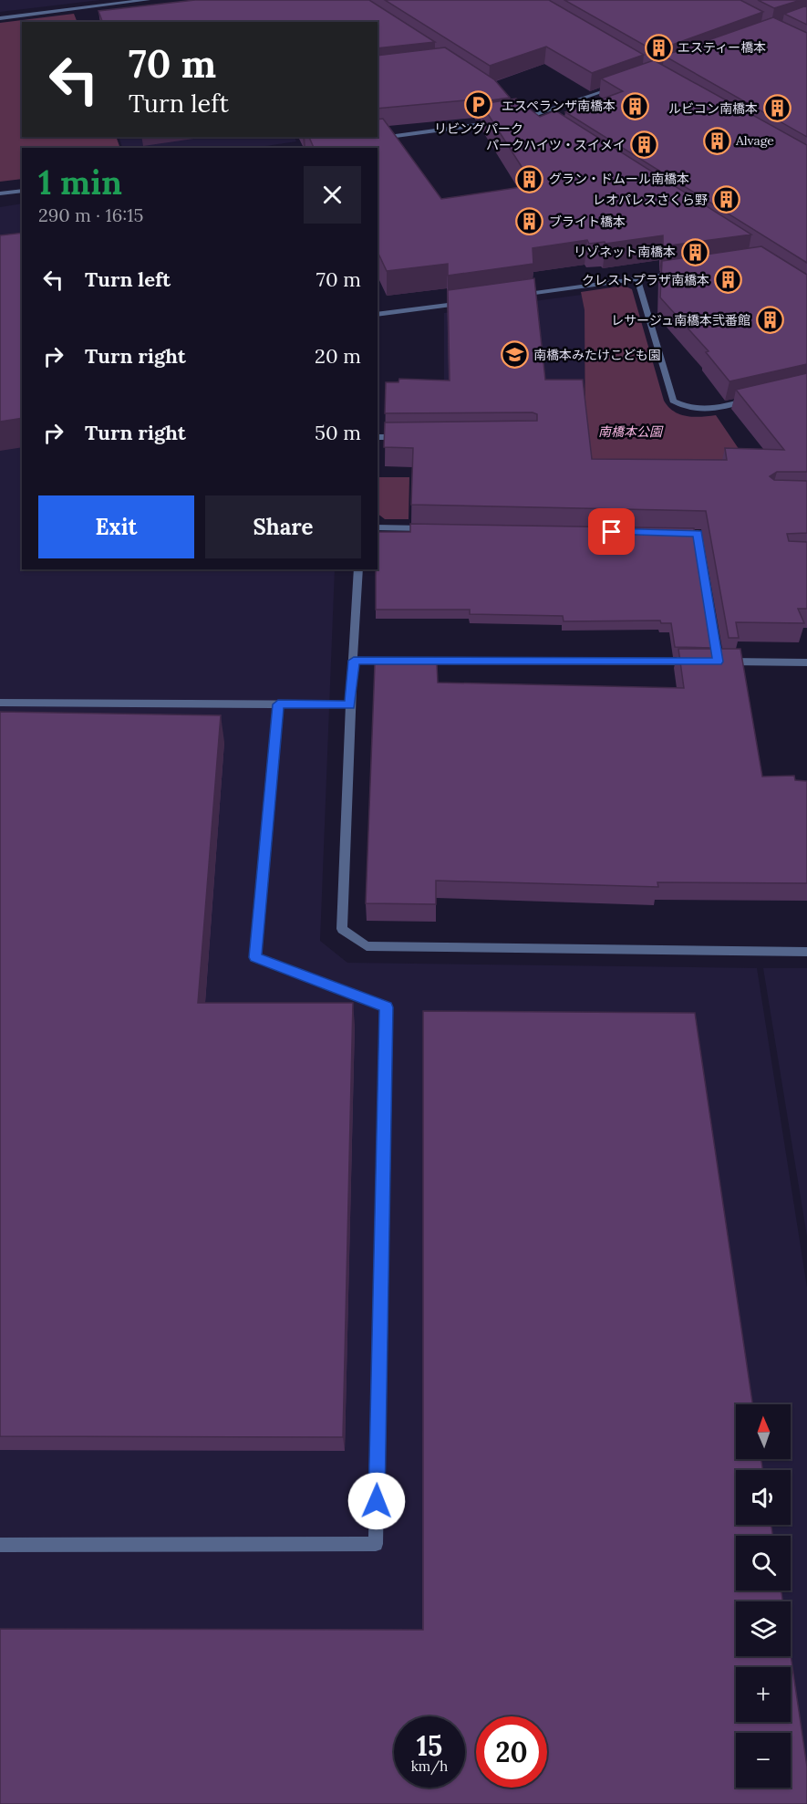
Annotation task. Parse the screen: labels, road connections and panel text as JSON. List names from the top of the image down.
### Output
{
  "parks": ["南橋本公園"],
  "places": {
    "building": [
      "エスティー橋本",
      "エスペランザ南橋本",
      "ルビコン南橋本",
      "Alvage",
      "パークハイツ・スイメイ",
      "グラン・ドムール南橋本",
      "レオパレスさくら野",
      "ブライト橋本",
      "リゾネット南橋本",
      "クレストプラザ南橋本",
      "レサージュ南橋本弐番館"
    ],
    "parking": ["リビングパーク"],
    "school or university": ["南橋本みたけこども園"]
  },
  "north": "top",
  "page": {
    "turn": ["70 m", "Turn left"],
    "heading": ["1 min", "290 m · 16:15"],
    "list": [
      {
        "name": "Turn left",
        "value": "70 m"
      },
      {
        "name": "Turn right",
        "value": "20 m"
      },
      {
        "name": "Turn right",
        "value": "50 m"
      }
    ],
    "buttons": ["Exit", "Share"],
    "map_buttons": ["+", "−"],
    "speed": "15 km/h",
    "limit": "20"
  }
}
